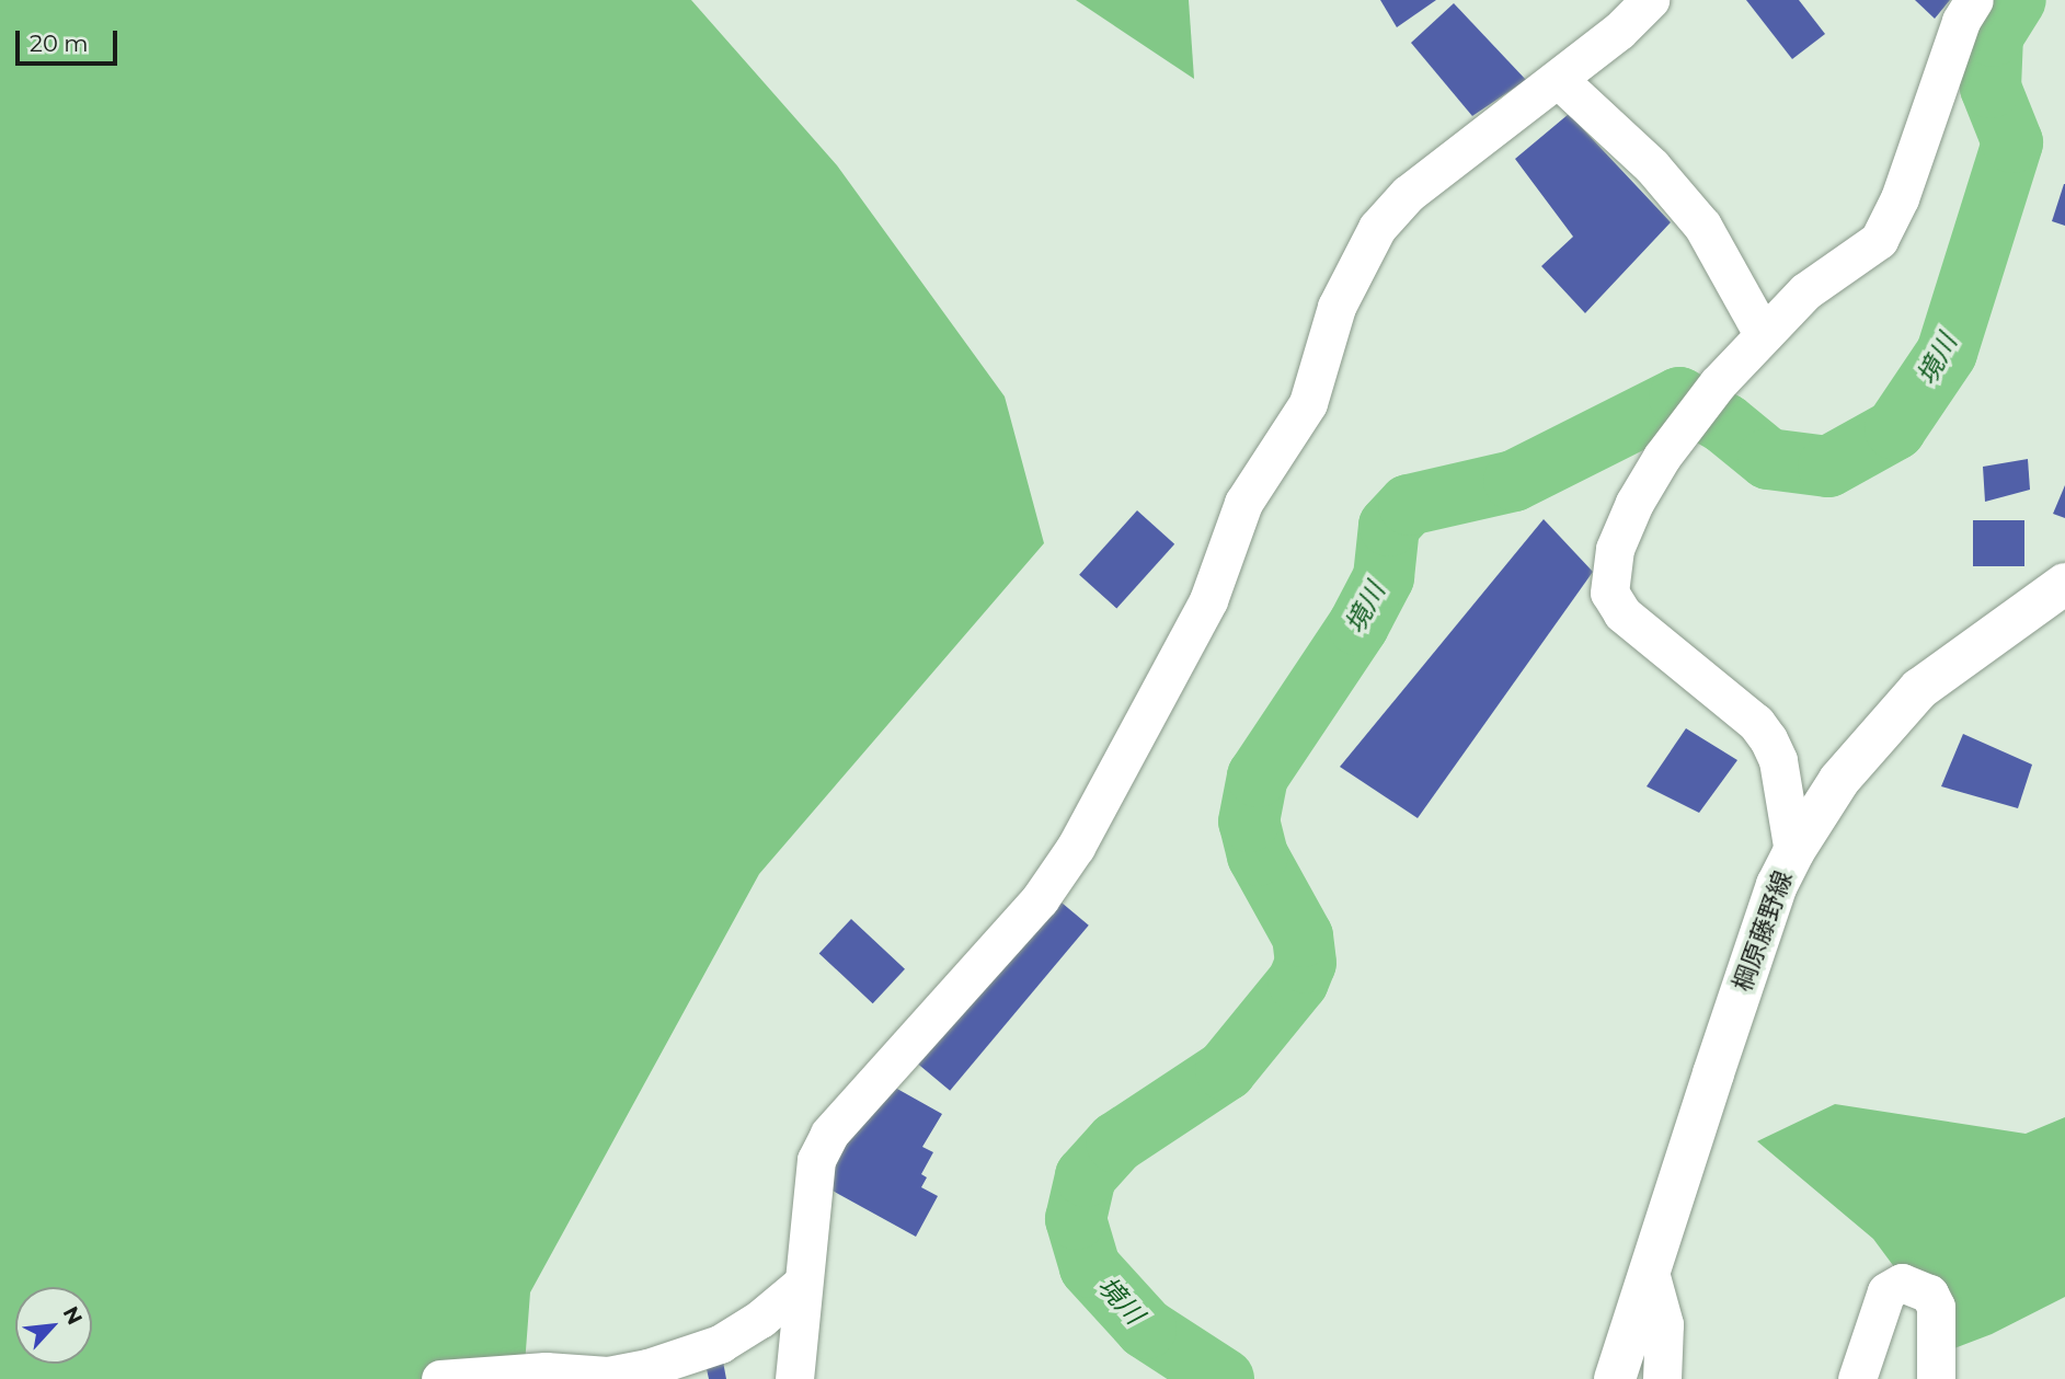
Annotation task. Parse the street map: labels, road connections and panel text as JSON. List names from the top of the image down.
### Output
{
  "streets": {
    "main road": ["棡原藤野線"]
  },
  "water": ["境川"],
  "scale_bar": "20 m",
  "north": "top right"
}
